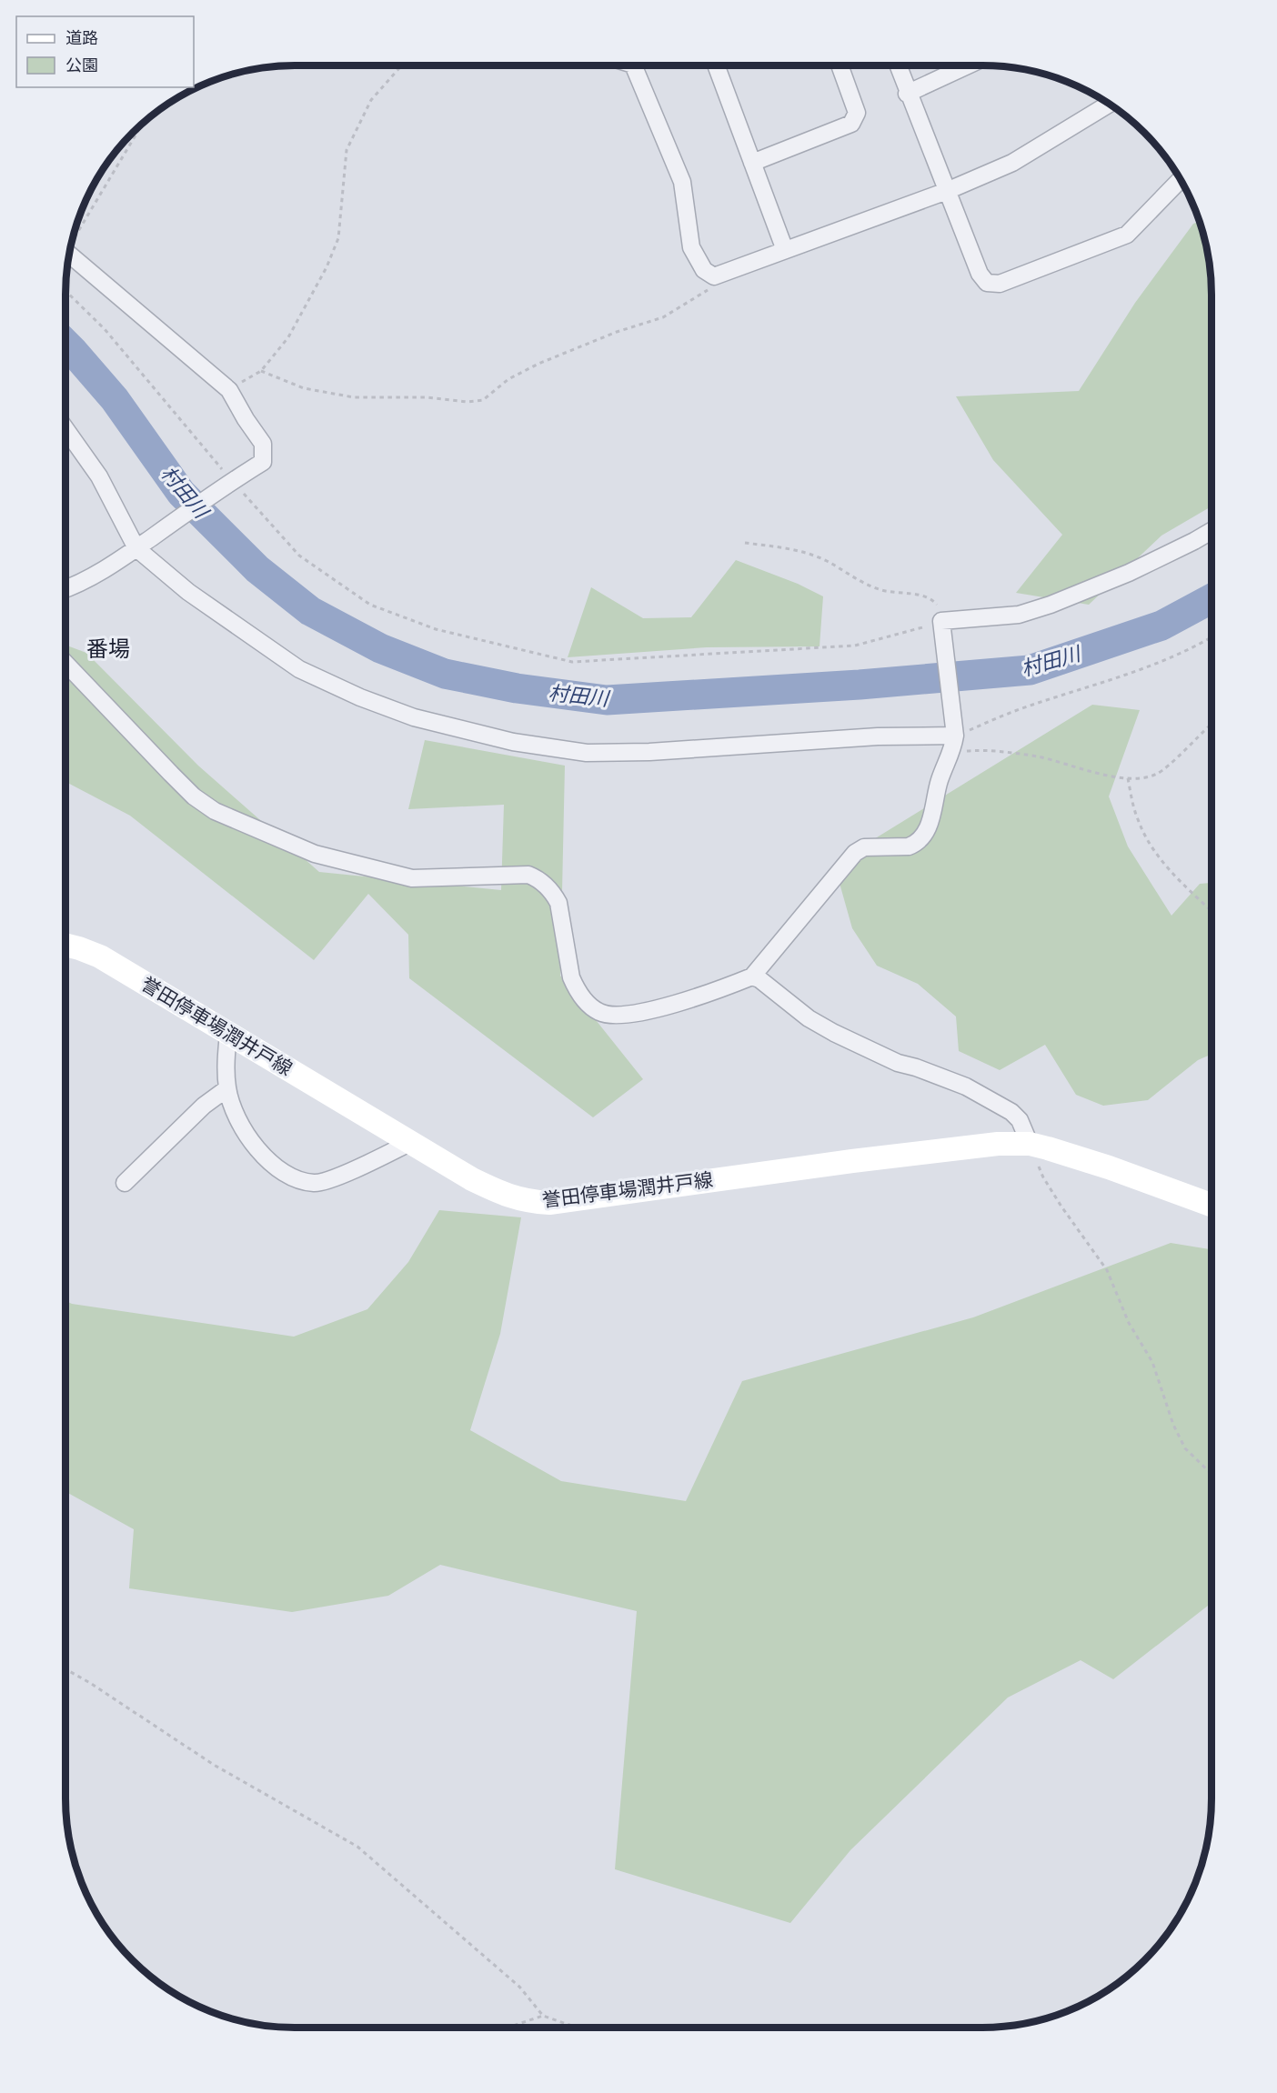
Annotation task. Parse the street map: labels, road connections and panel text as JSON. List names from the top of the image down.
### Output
{
  "streets": {
    "main road": ["誉田停車場潤井戸線"]
  },
  "districts": ["番場"],
  "water": ["村田川"],
  "legend": ["道路", "公園"]
}
